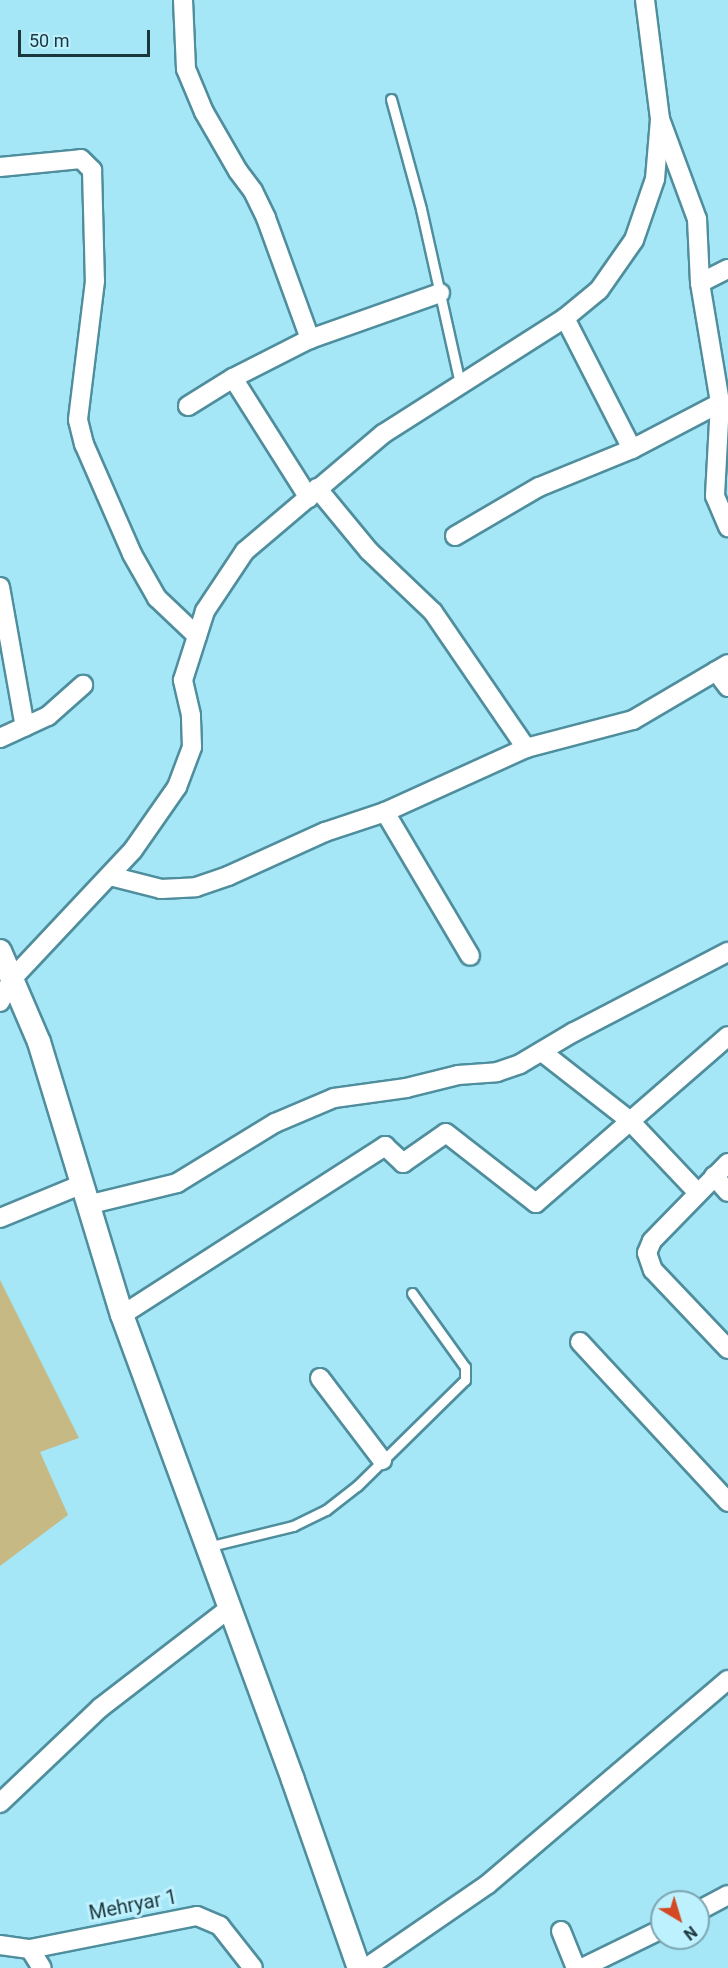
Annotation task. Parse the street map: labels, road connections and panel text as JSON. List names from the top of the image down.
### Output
{
  "streets": {
    "street": ["Mehryar 1"]
  },
  "scale_bar": "50 m",
  "north": "bottom right"
}
